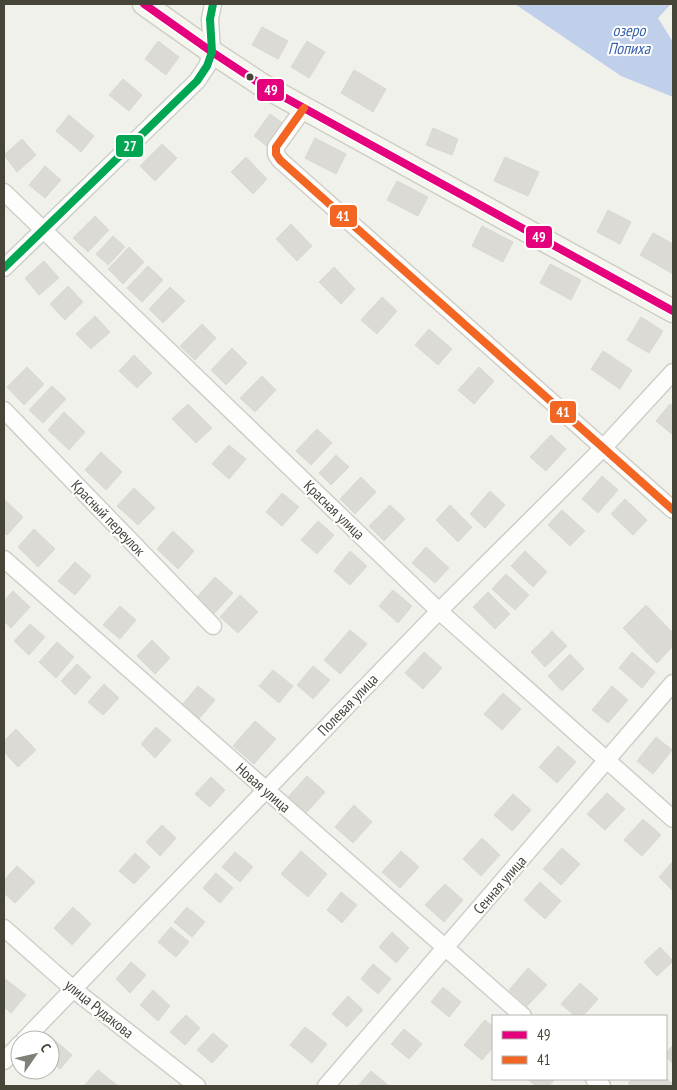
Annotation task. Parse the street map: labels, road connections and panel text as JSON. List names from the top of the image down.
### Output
{
  "streets": {
    "street": [
      "Красная улица",
      "Красный переулок",
      "Полевая улица",
      "Новая улица",
      "Сенная улица",
      "улица Рудакова"
    ]
  },
  "crossings": [
    ["Красная улица", "Полевая улица"],
    ["Красная улица", "Сенная улица"],
    ["Полевая улица", "Новая улица"],
    ["Полевая улица", "улица Рудакова"],
    ["Новая улица", "Сенная улица"]
  ],
  "water": ["озеро Попиха"],
  "lines": ["transit line 49", "transit line 27", "transit line 41"],
  "legend": ["49", "41"],
  "north": "top right"
}
